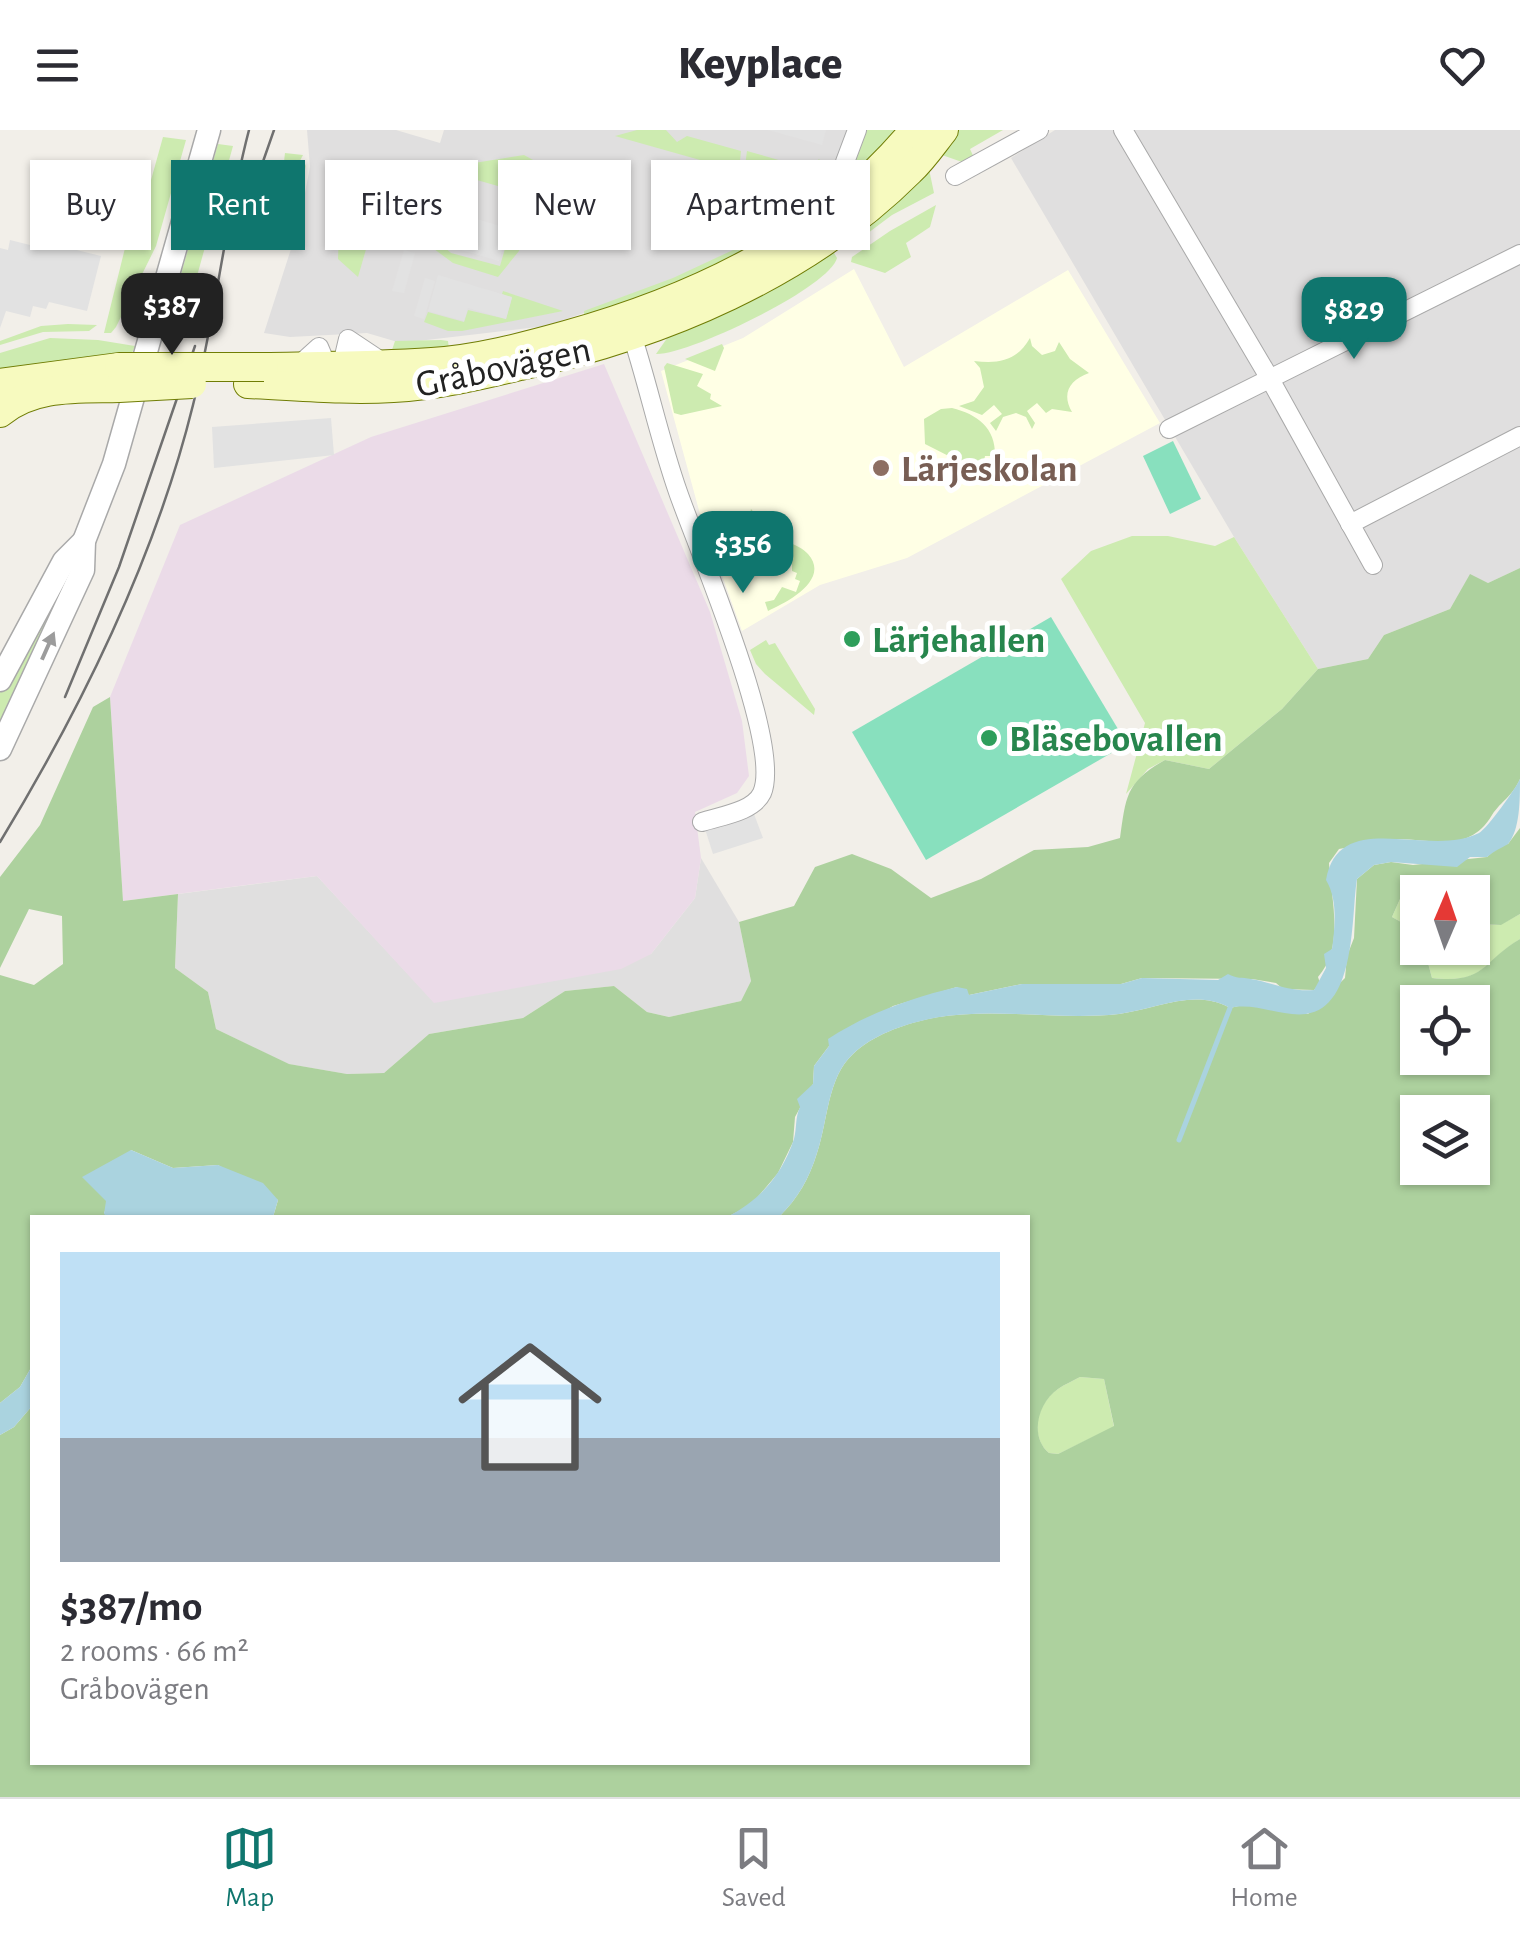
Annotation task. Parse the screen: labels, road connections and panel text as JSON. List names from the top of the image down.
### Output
{
  "streets": {
    "main road": ["Gråbovägen"]
  },
  "places": ["Lärjeskolan", "Lärjehallen", "Bläsebovallen"],
  "north": "top",
  "page": {
    "header": "Keyplace",
    "chip": [
      "Buy",
      "Rent",
      "Filters",
      "New",
      "Apartment"
    ],
    "price": ["$387", "$829", "$356"],
    "list": [
      {
        "name": "$387/mo",
        "note": "2 rooms · 66 m² · Gråbovägen"
      }
    ],
    "tabs": ["Map", "Saved", "Home"]
  }
}
